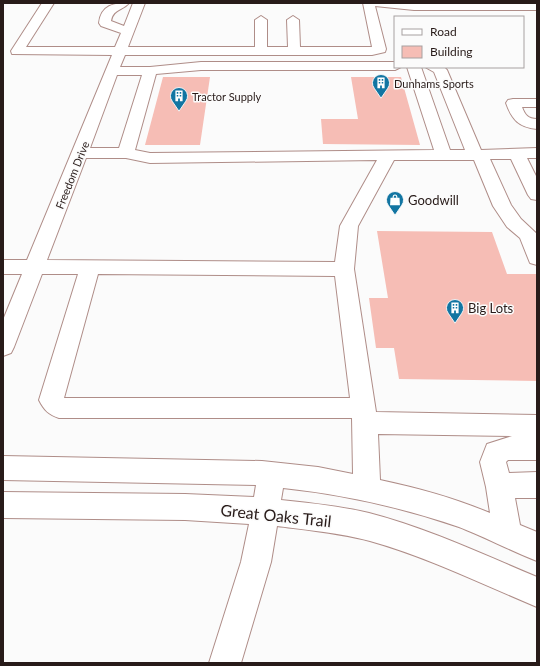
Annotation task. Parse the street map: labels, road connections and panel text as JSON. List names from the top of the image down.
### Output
{
  "streets": {
    "street": ["Freedom Drive", "Great Oaks Trail"]
  },
  "places": {
    "building": ["Dunhams Sports", "Tractor Supply", "Big Lots"],
    "shop": ["Goodwill"]
  },
  "legend": ["Road", "Building"]
}
